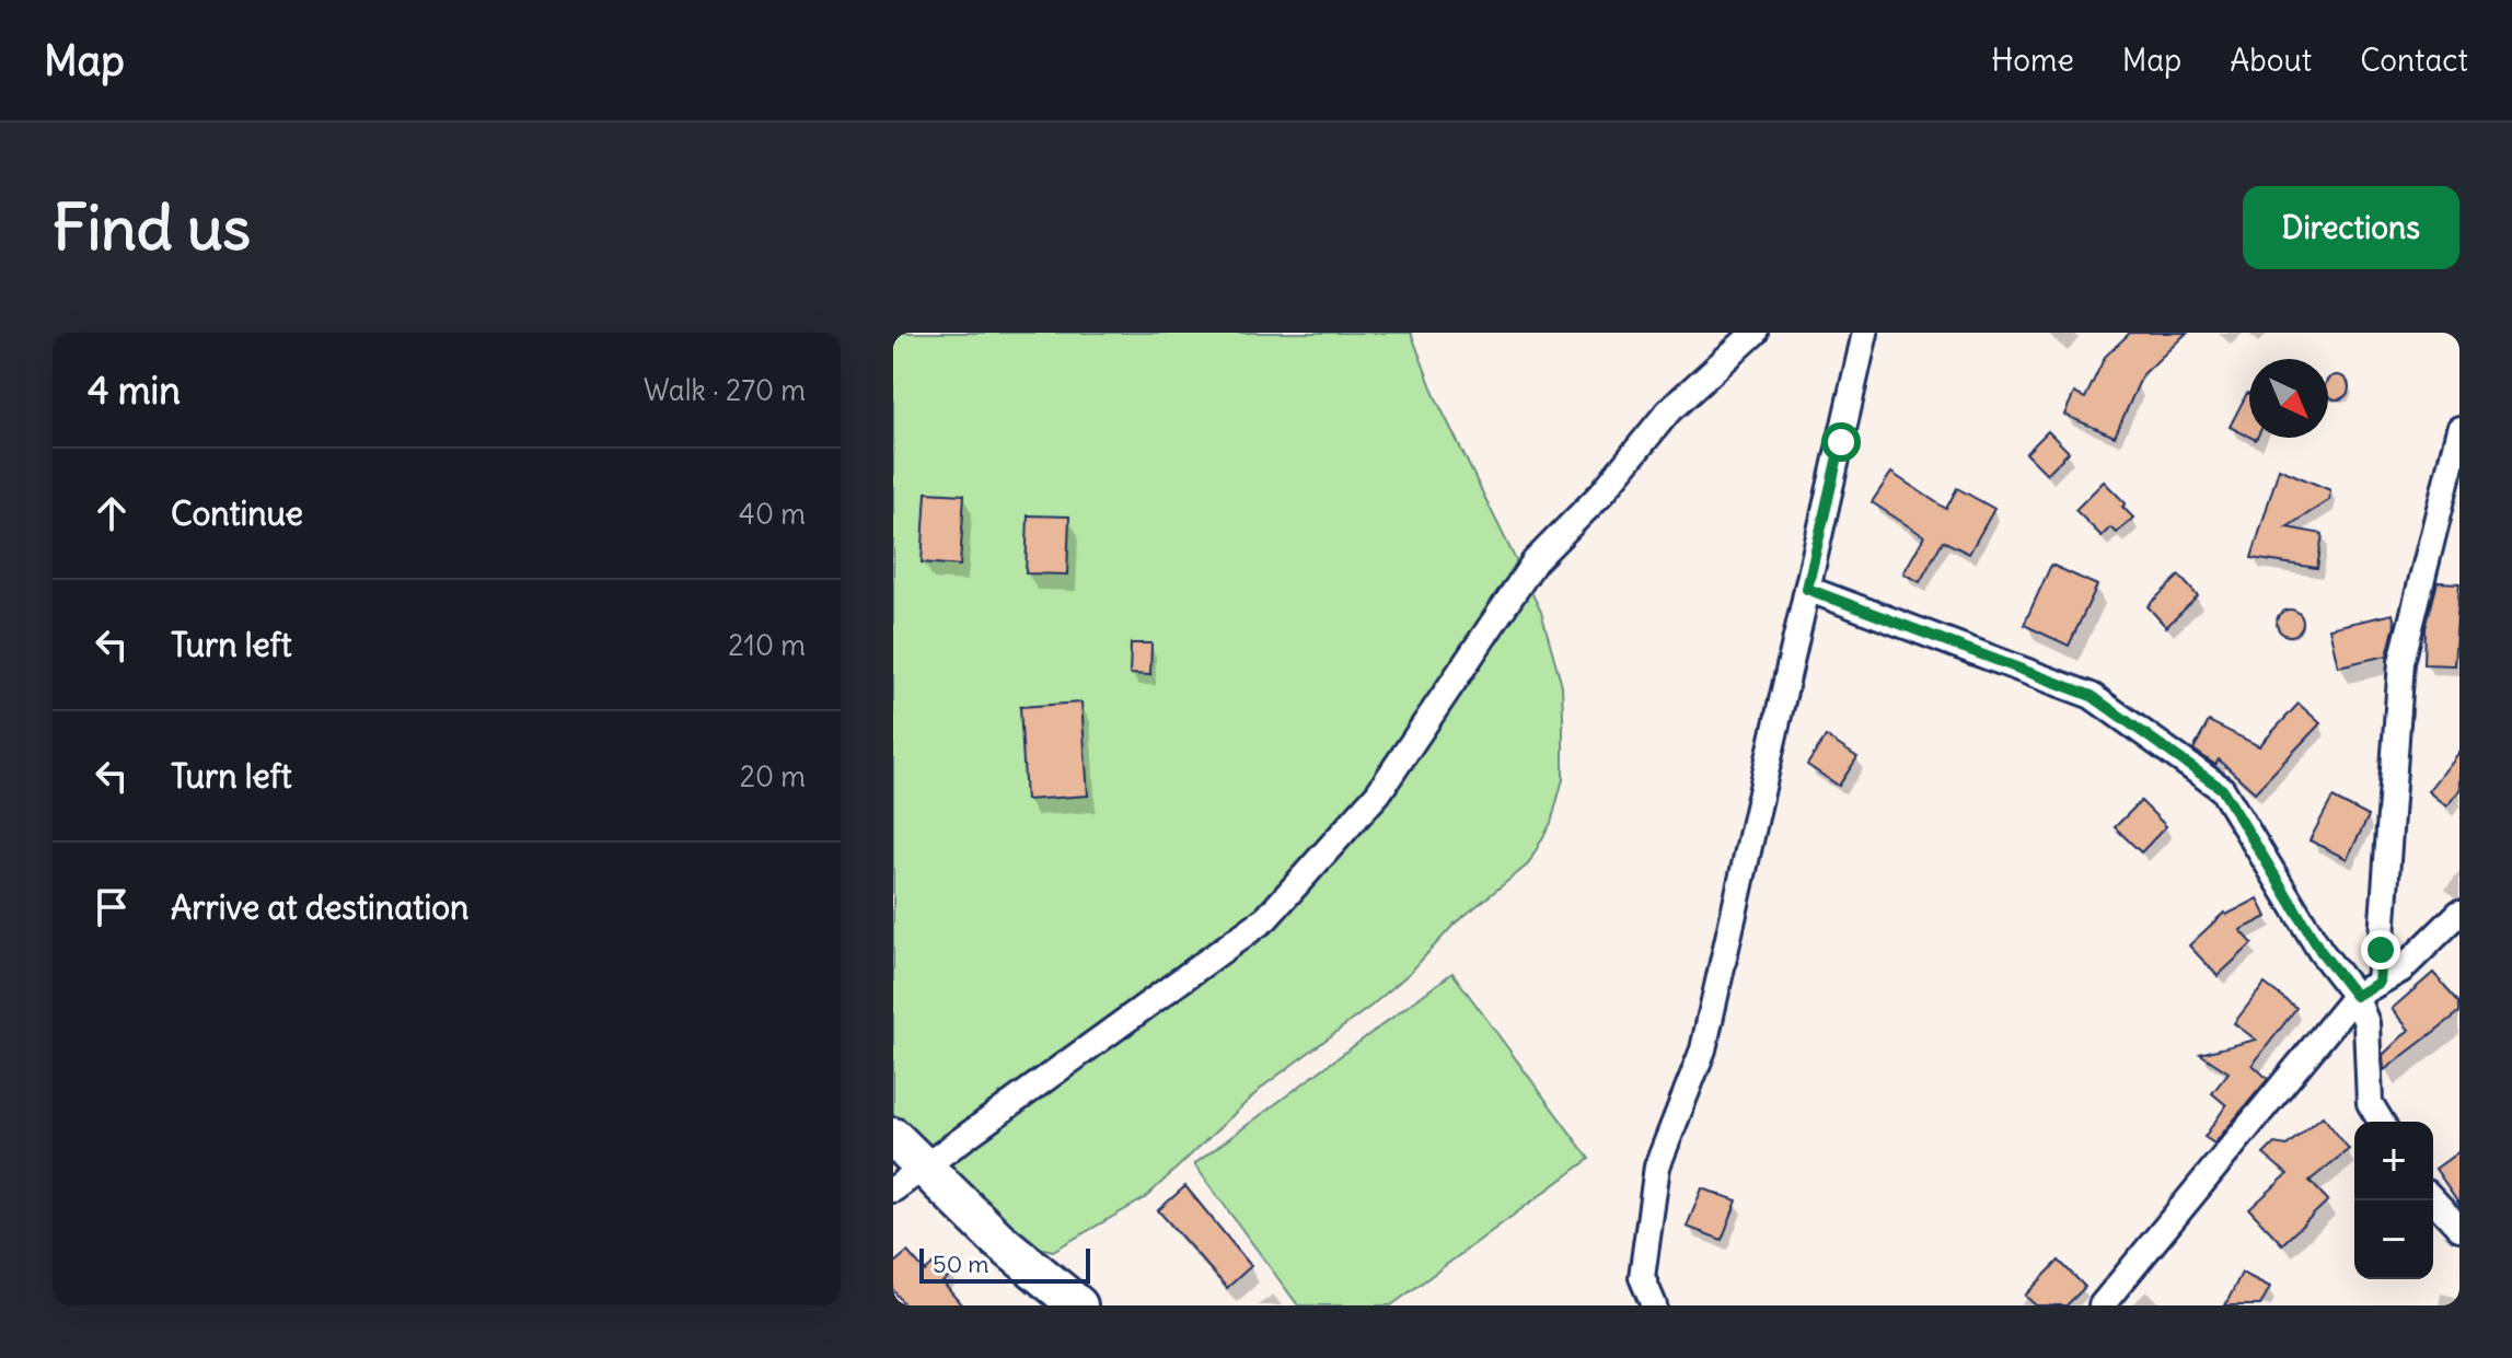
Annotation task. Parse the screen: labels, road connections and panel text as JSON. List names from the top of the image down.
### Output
{
  "scale_bar": "50 m",
  "north": "bottom right",
  "page": {
    "header": "Map",
    "nav": [
      "Home",
      "Map",
      "About",
      "Contact"
    ],
    "buttons": "Directions",
    "title": "Find us",
    "heading": ["4 min", "Walk · 270 m"],
    "list": [
      ["Continue", "40 m"],
      ["Turn left", "210 m"],
      ["Turn left", "20 m"],
      "Arrive at destination"
    ],
    "map_buttons": ["+", "−"],
    "scale": "50 m"
  }
}
